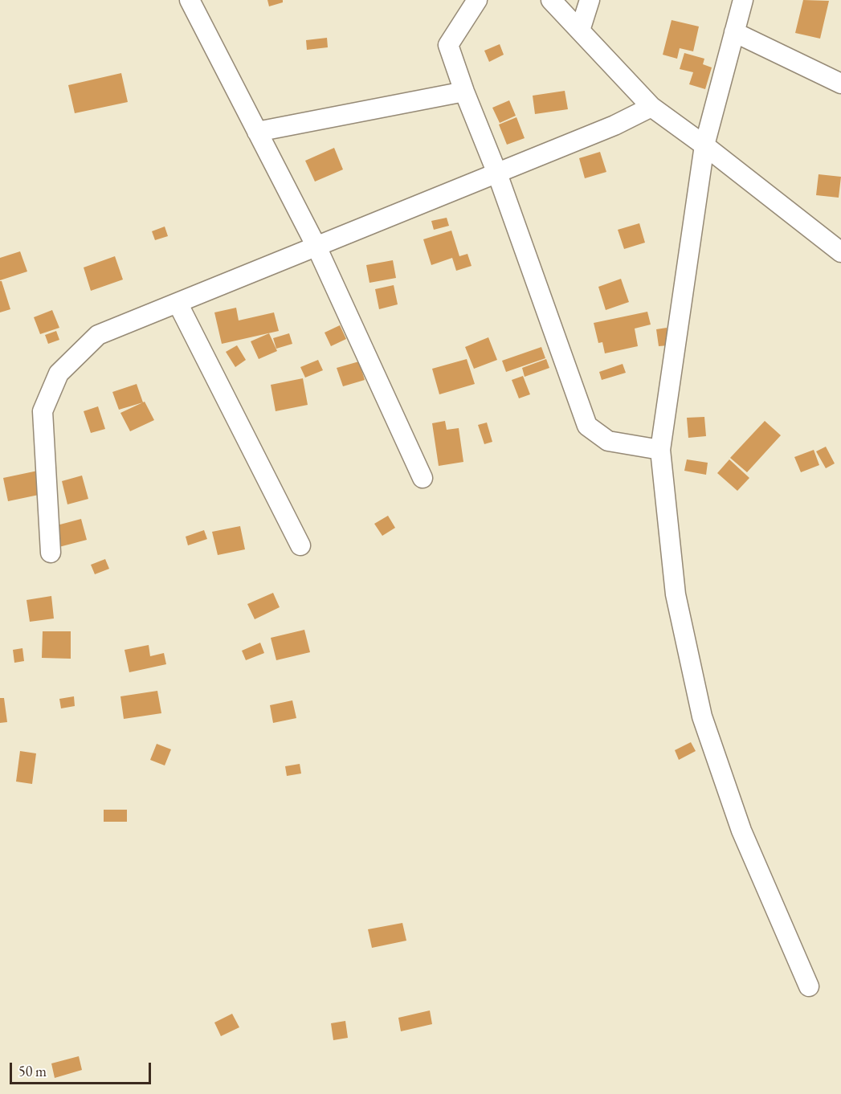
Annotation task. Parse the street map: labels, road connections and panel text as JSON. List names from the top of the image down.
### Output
{
  "scale_bar": "50 m"
}
